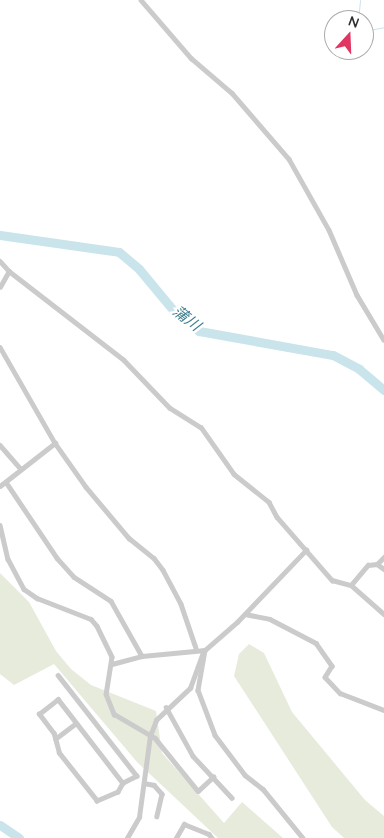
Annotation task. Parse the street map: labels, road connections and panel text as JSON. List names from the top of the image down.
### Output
{
  "water": ["蒲川"],
  "north": "top"
}
